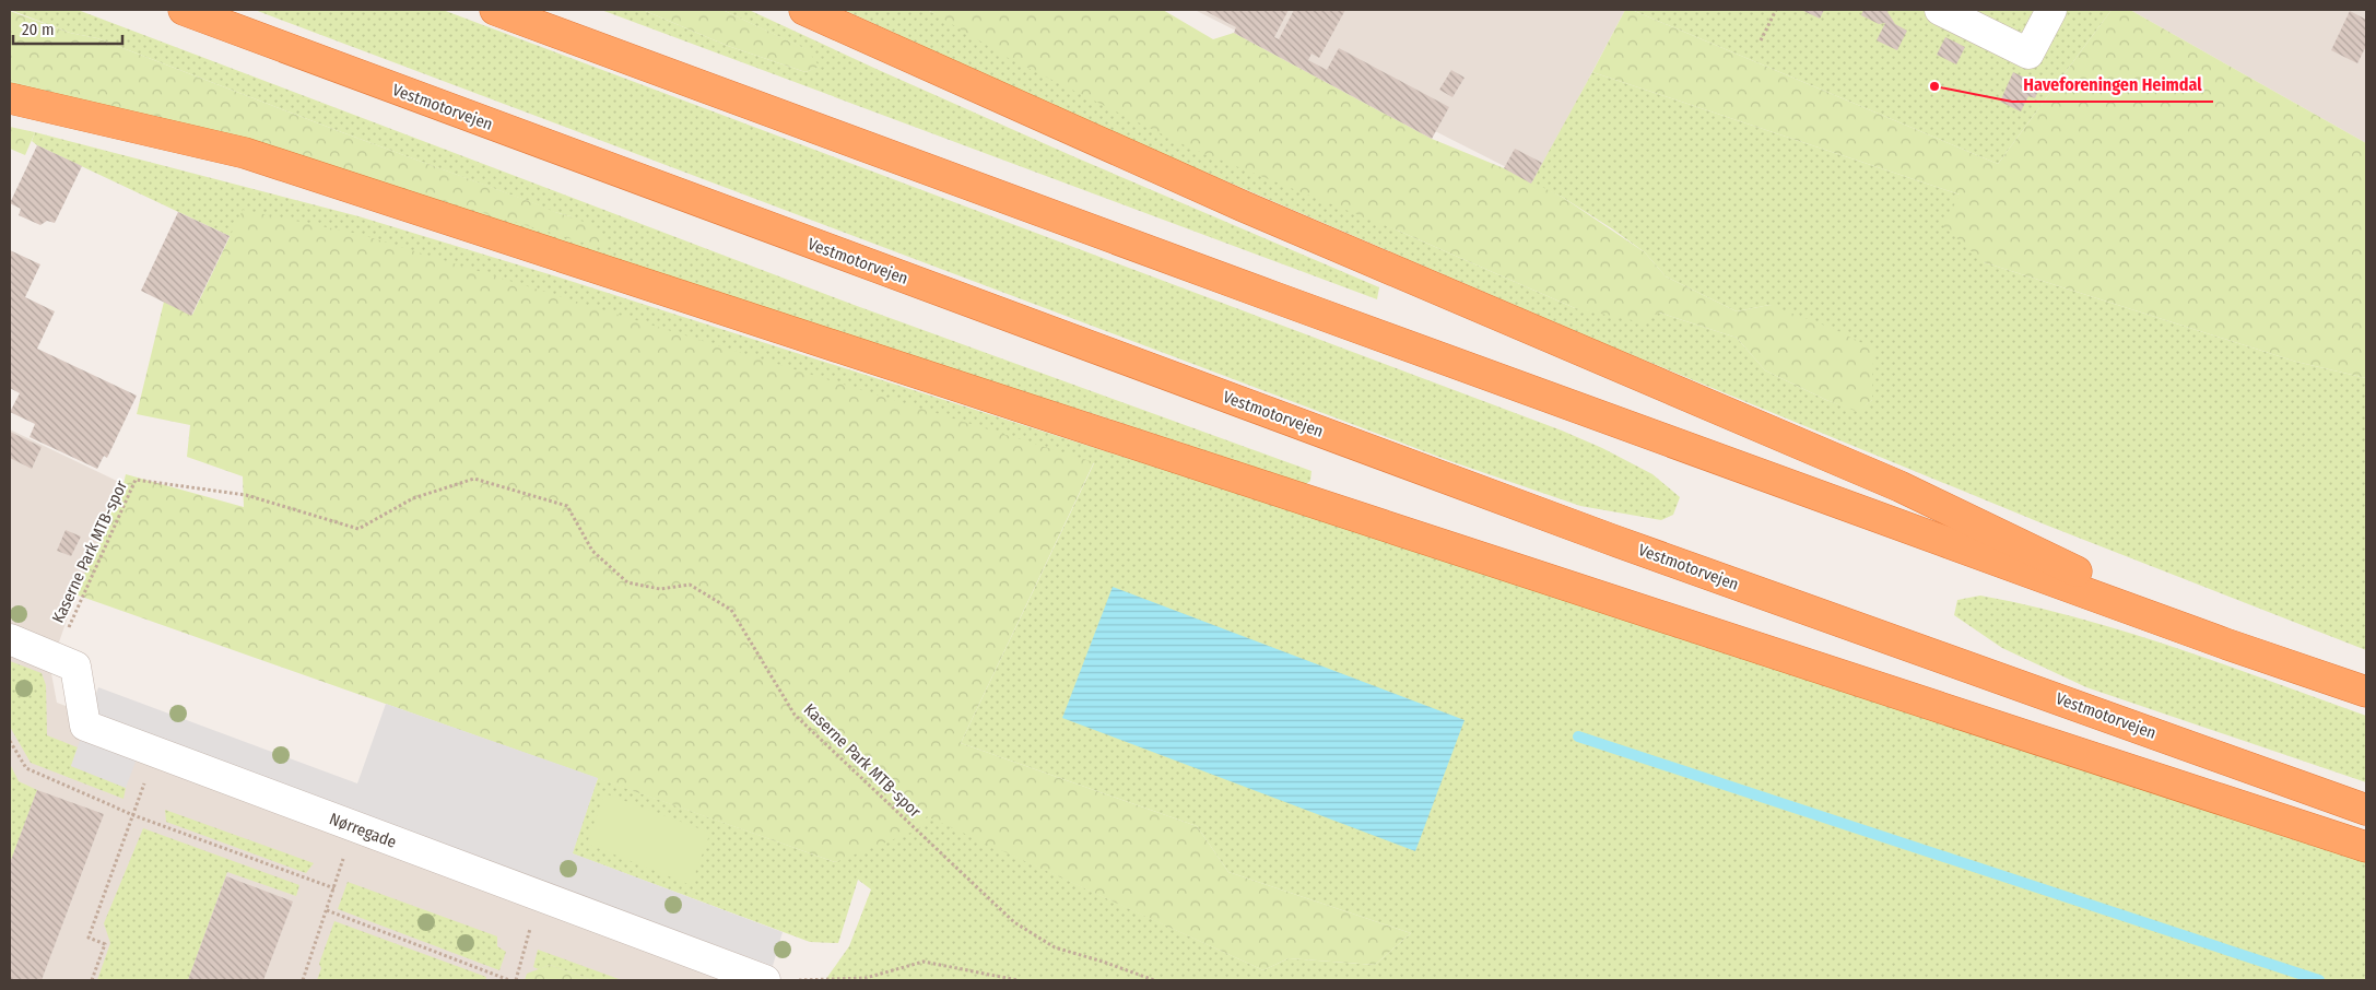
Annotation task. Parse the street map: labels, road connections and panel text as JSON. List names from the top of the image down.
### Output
{
  "streets": {
    "highway": ["Vestmotorvejen"],
    "street": ["Nørregade"],
    "path": ["Kaserne Park MTB-spor"]
  },
  "crossings": [
    ["Kaserne Park MTB-spor", "Nørregade"]
  ],
  "places": ["Haveforeningen Heimdal"],
  "scale_bar": "20 m"
}
